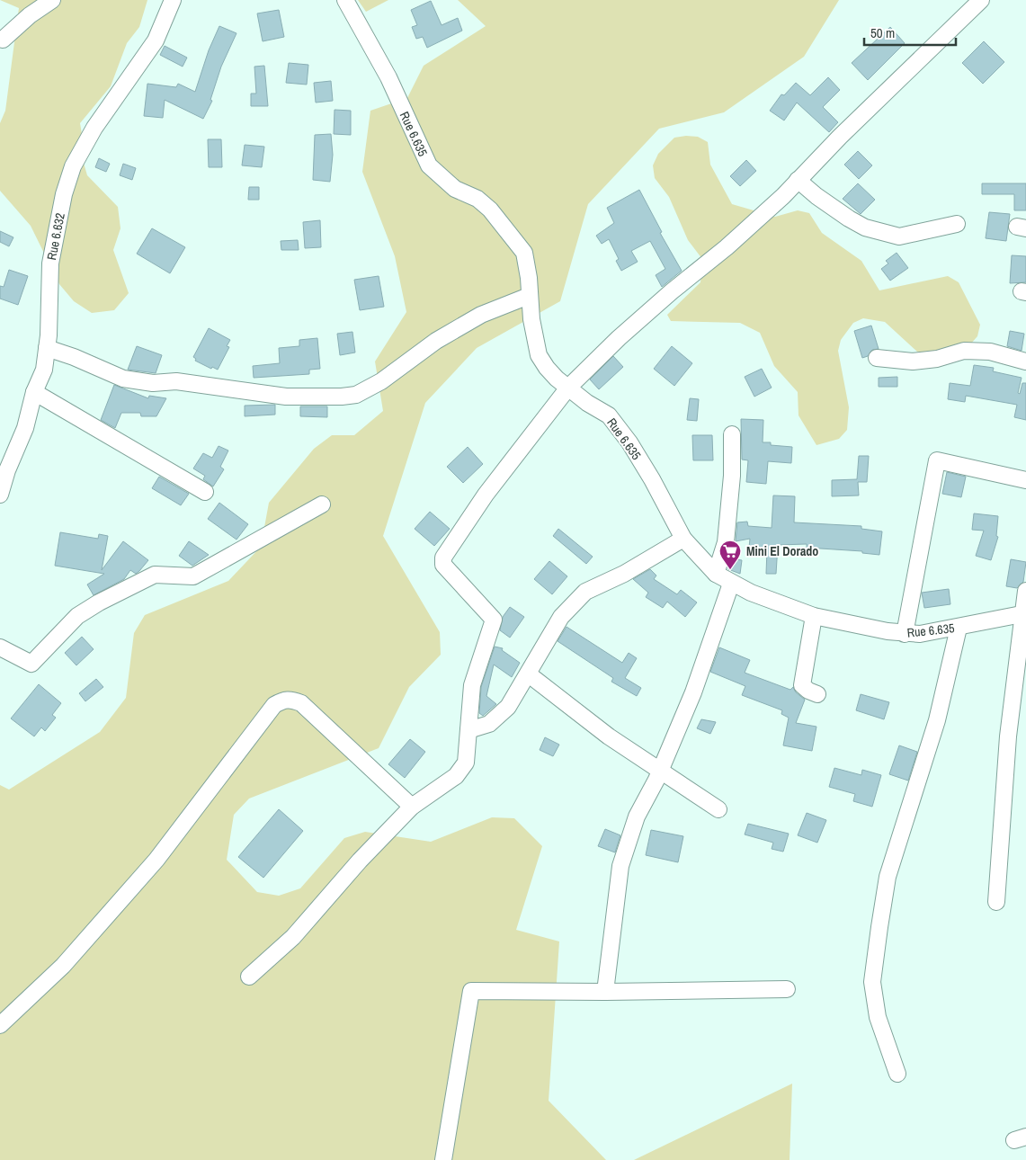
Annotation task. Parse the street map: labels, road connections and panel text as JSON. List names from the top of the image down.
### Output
{
  "streets": {
    "street": ["Rue 6.635", "Rue 6.632"]
  },
  "places": {
    "supermarket": ["Mini El Dorado"]
  },
  "scale_bar": "50 m"
}
